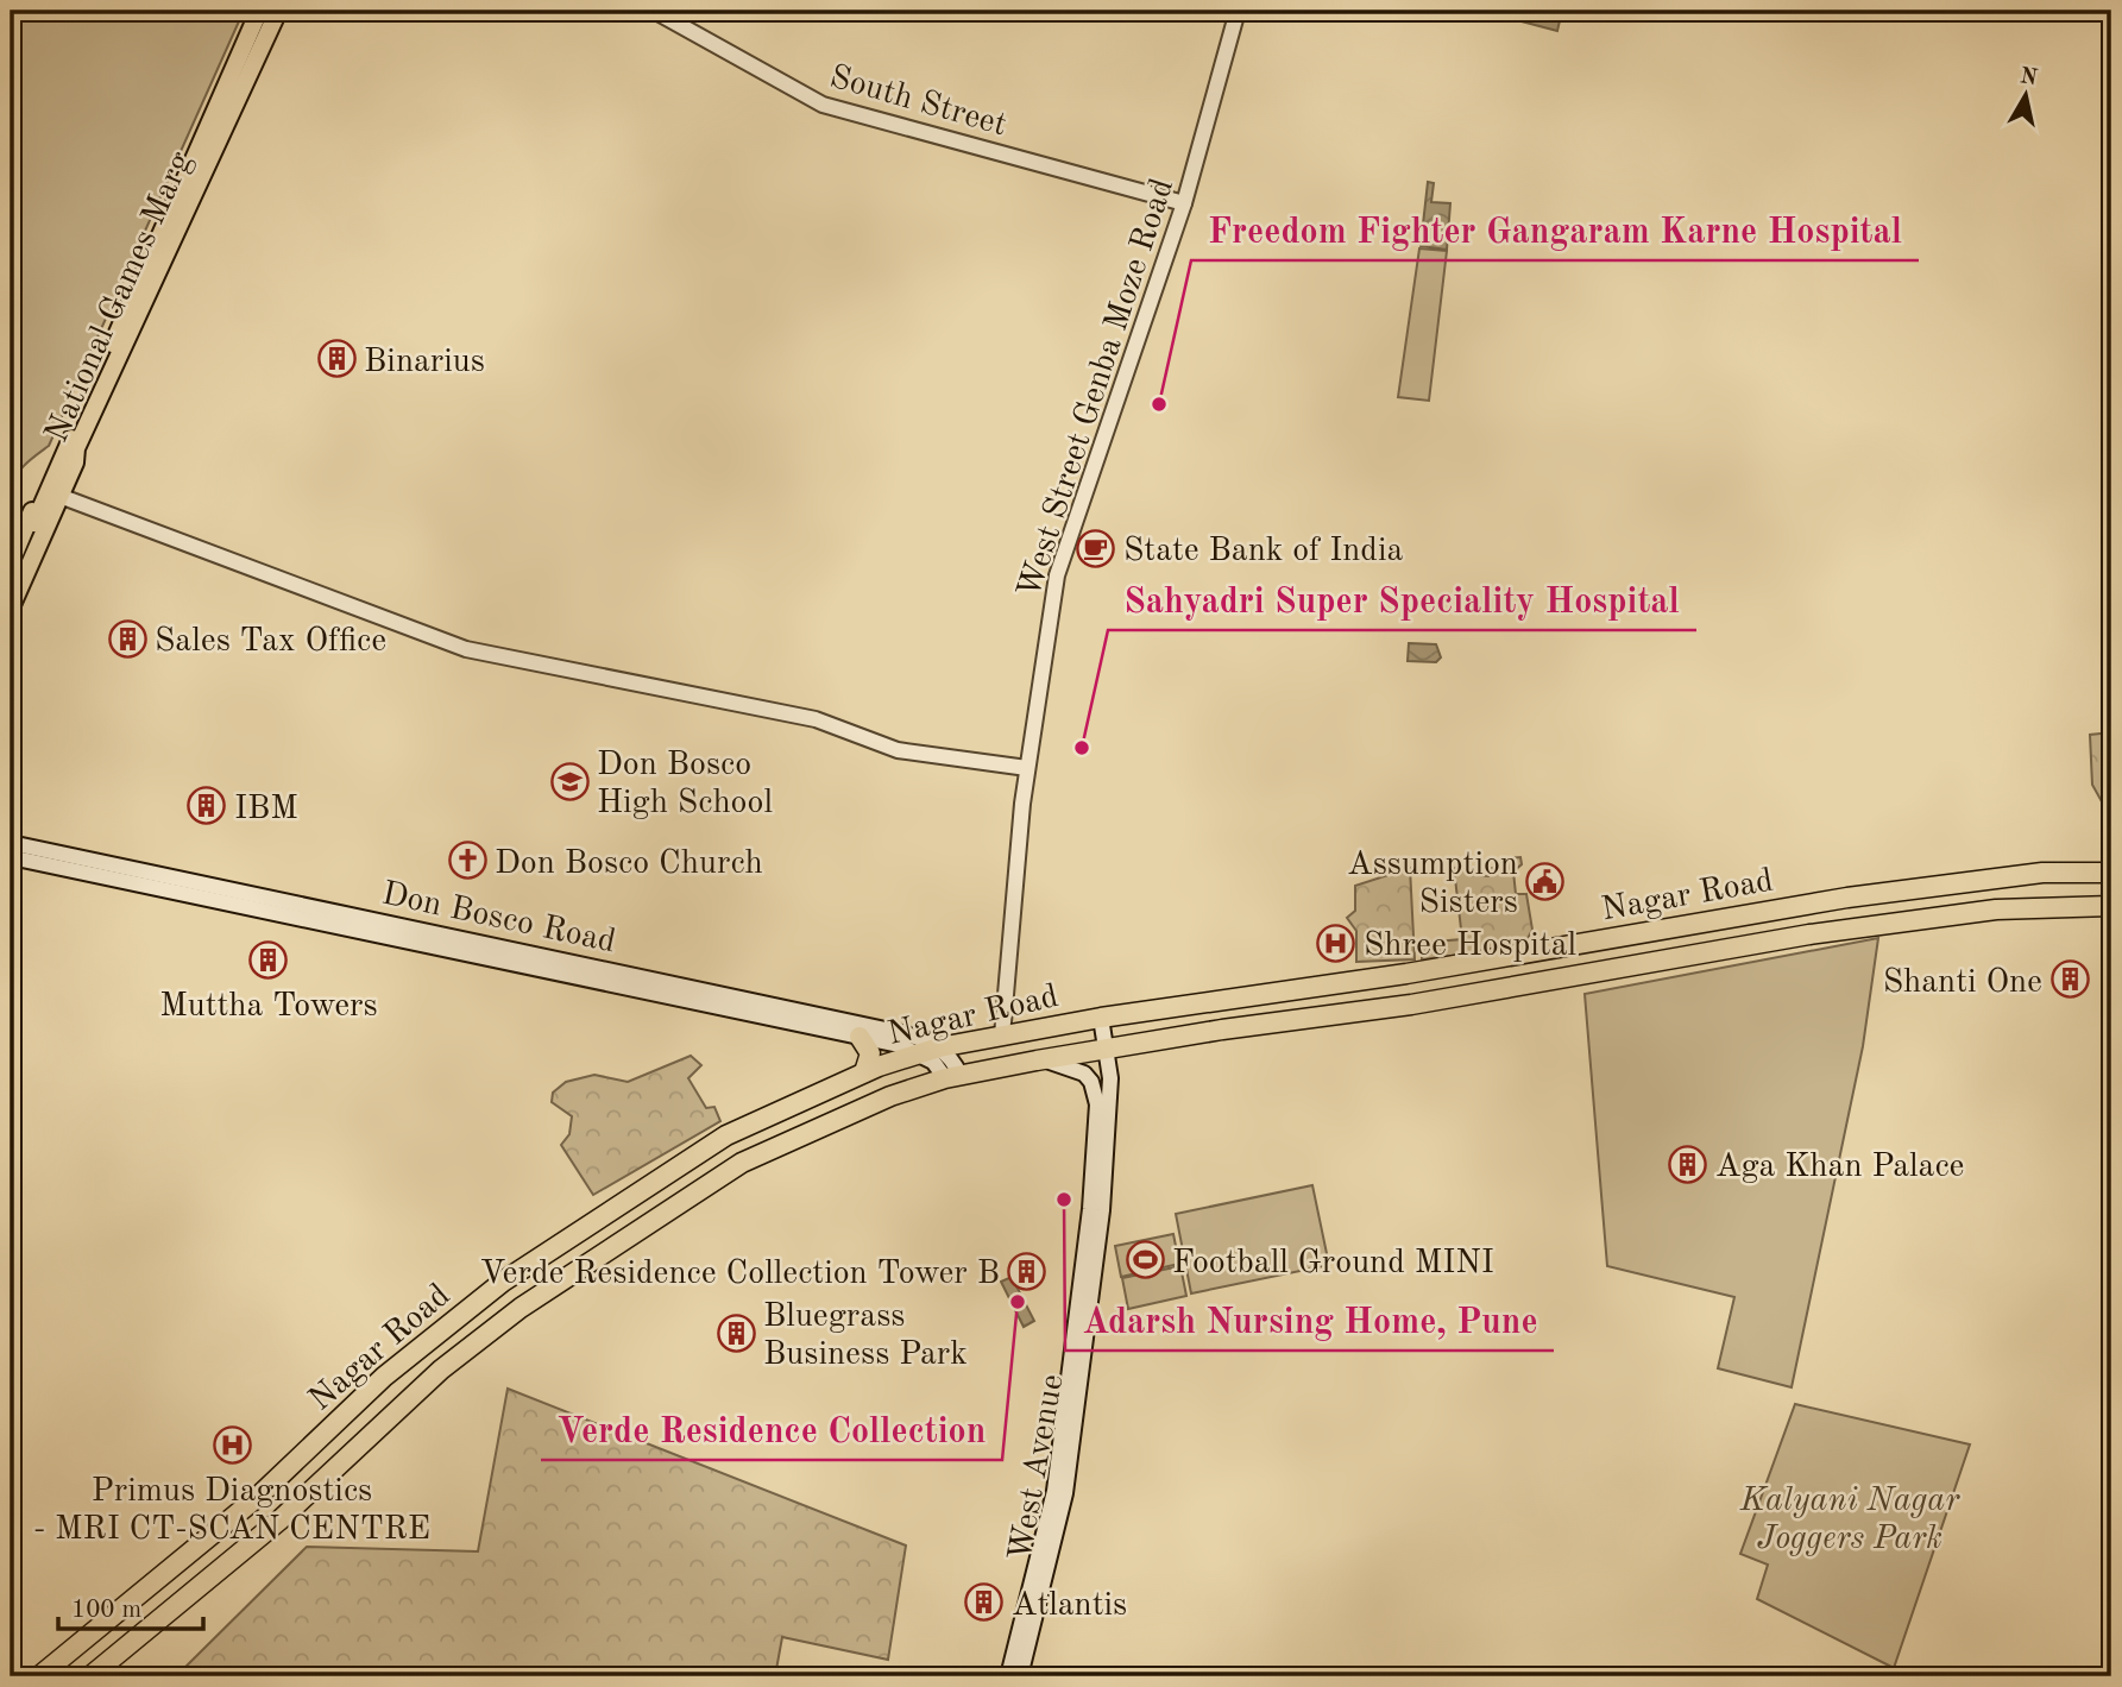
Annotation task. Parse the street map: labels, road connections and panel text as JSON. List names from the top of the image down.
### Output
{
  "streets": {
    "highway": ["Nagar Road"],
    "main road": [
      "South Street",
      "National Games Marg",
      "West Street Genba Moze Road",
      "Don Bosco Road",
      "West Avenue"
    ]
  },
  "crossings": [
    ["South Street", "West Street Genba Moze Road"],
    ["West Street Genba Moze Road", "Nagar Road"],
    ["Nagar Road", "Don Bosco Road"],
    ["Nagar Road", "West Avenue"]
  ],
  "parks": ["Kalyani Nagar Joggers Park"],
  "places": {
    "building": [
      "Binarius",
      "Sales Tax Office",
      "IBM",
      "Muttha Towers",
      "Shanti One",
      "Aga Khan Palace",
      "Verde Residence Collection Tower B",
      "Bluegrass Business Park",
      "Atlantis"
    ],
    "other": [
      "Freedom Fighter Gangaram Karne Hospital",
      "Sahyadri Super Speciality Hospital",
      "Adarsh Nursing Home, Pune",
      "Verde Residence Collection"
    ],
    "cafe": ["State Bank of India"],
    "school or university": ["Don Bosco High School"],
    "church": ["Don Bosco Church"],
    "public building": ["Assumption Sisters"],
    "hospital": ["Shree Hospital", "Primus Diagnostics - MRI CT-SCAN CENTRE"],
    "sports": ["Football Ground MINI"]
  },
  "scale_bar": "100 m",
  "north": "top"
}
